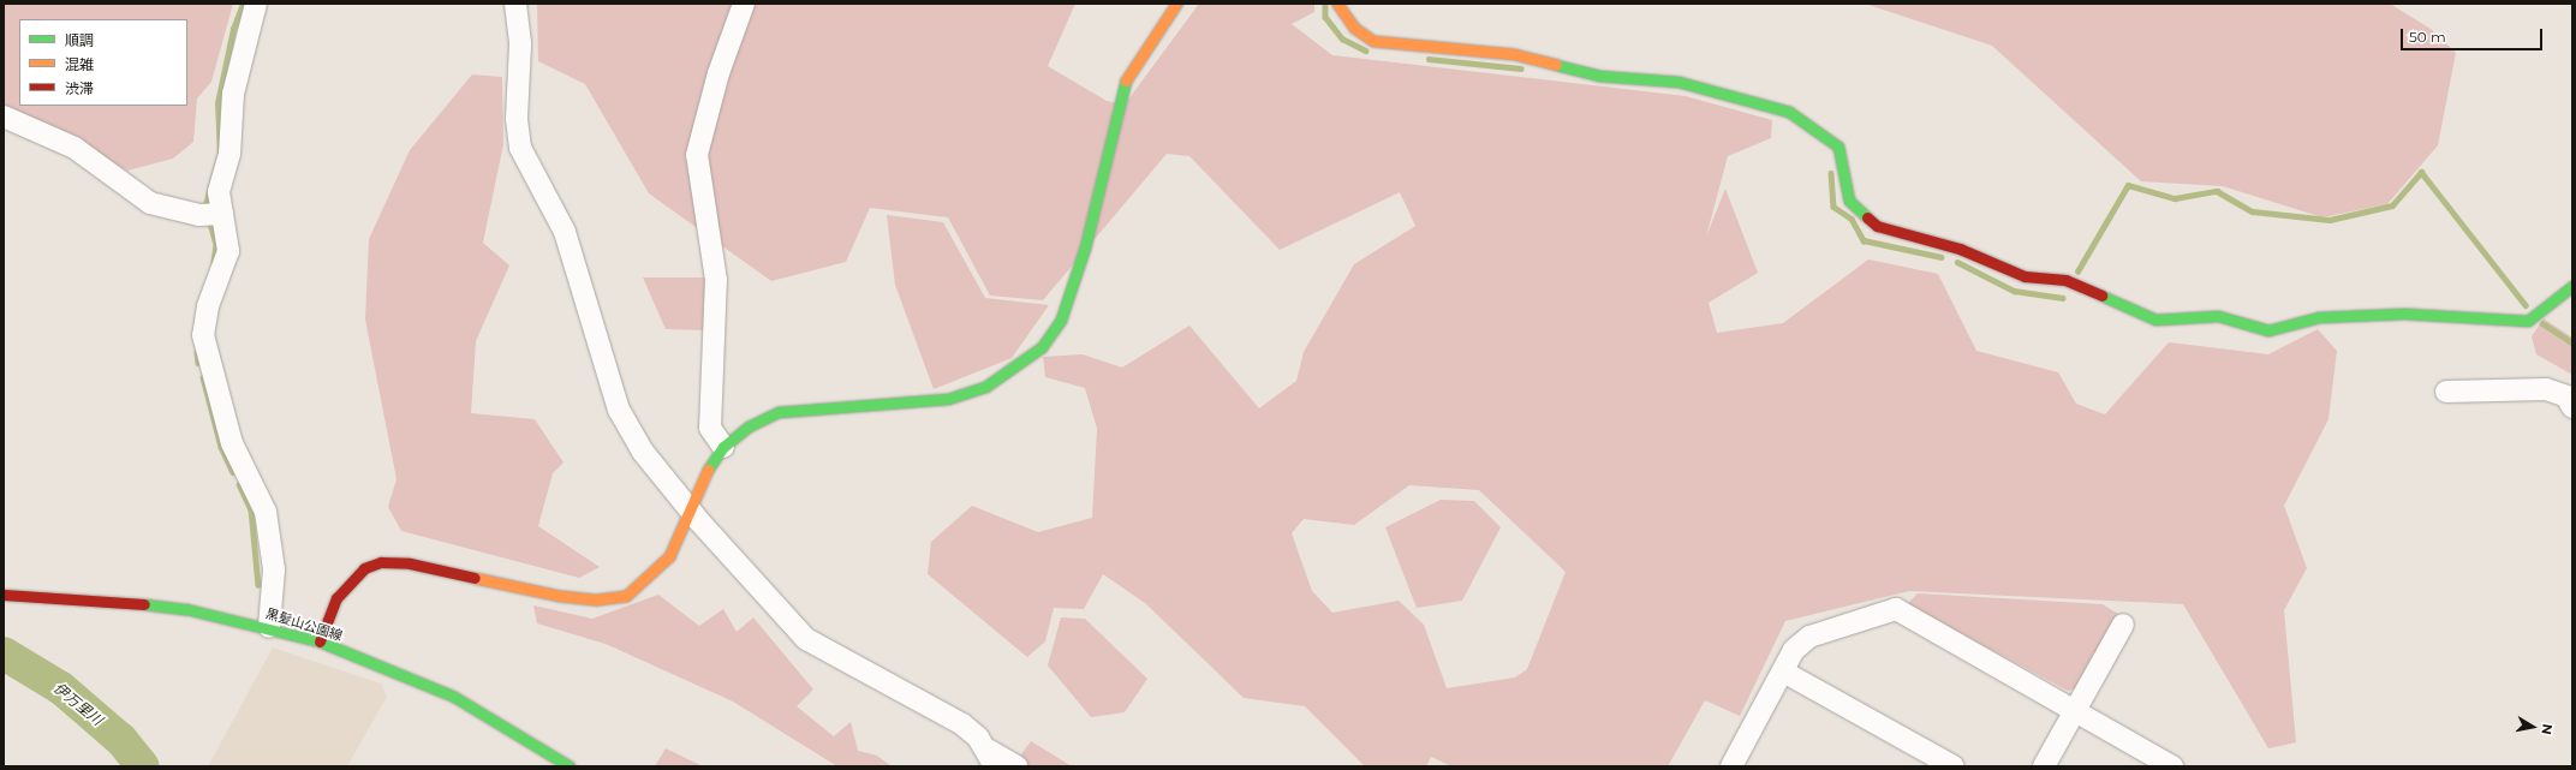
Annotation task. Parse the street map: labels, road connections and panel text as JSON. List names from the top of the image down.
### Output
{
  "streets": {
    "street": ["黒髪山公園線"]
  },
  "water": ["伊万里川"],
  "legend": ["順調", "混雑", "渋滞"],
  "scale_bar": "50 m",
  "north": "right"
}
